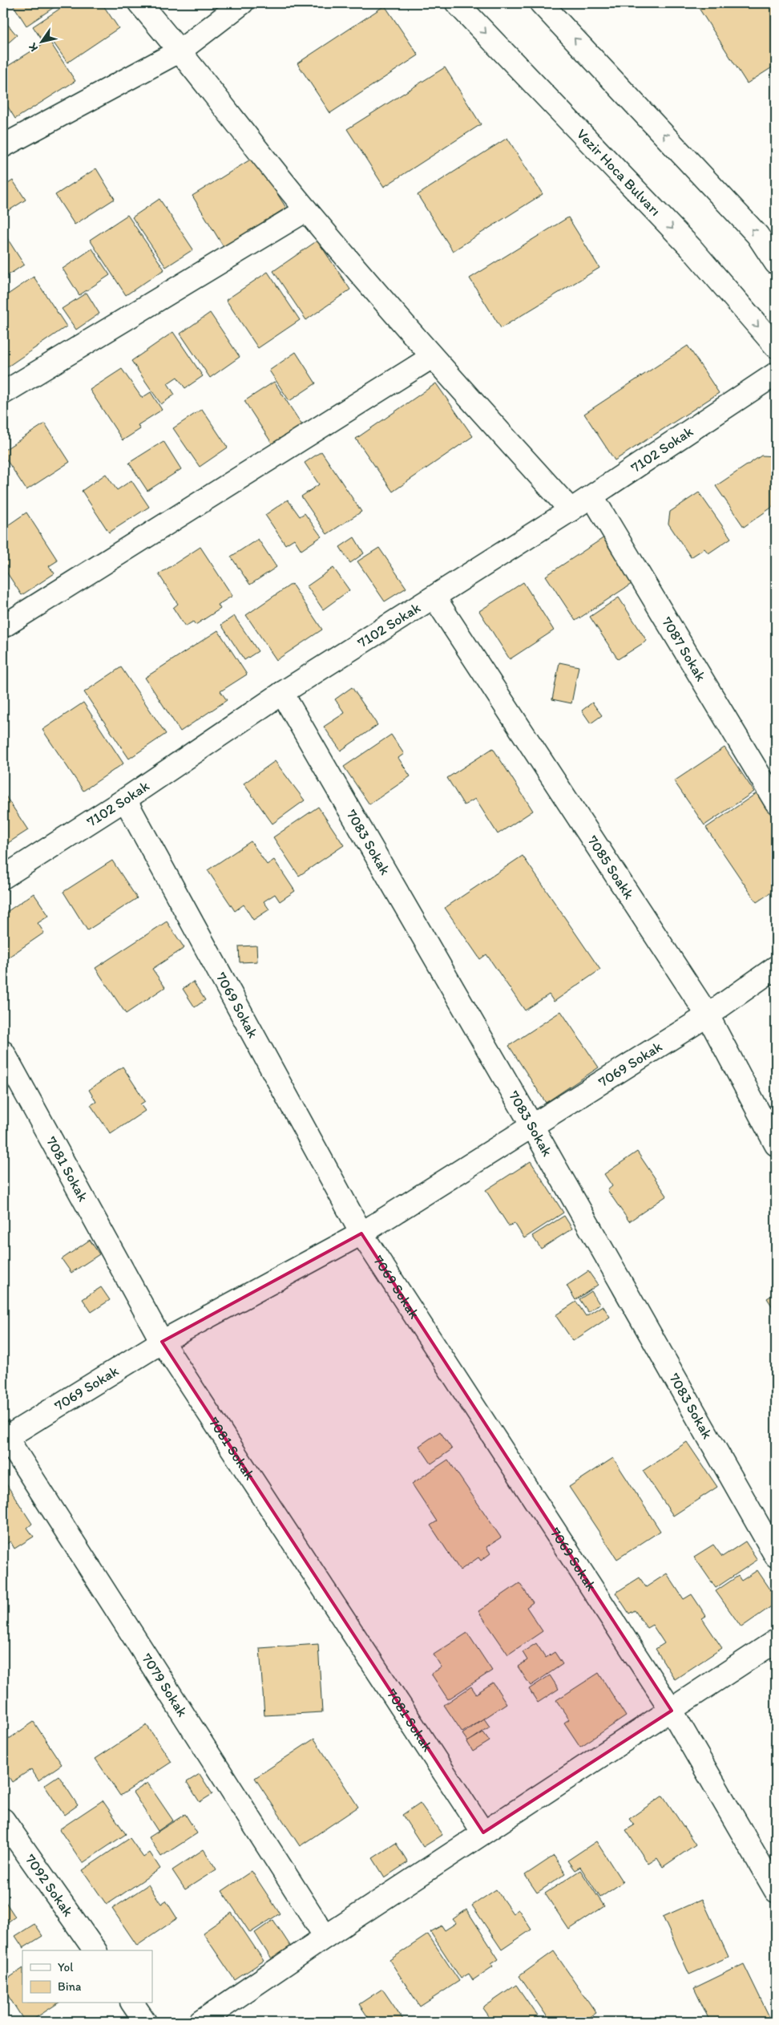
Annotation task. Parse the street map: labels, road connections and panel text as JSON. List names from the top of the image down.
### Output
{
  "streets": {
    "street": [
      "Vezir Hoca Bulvarı",
      "7102 Sokak",
      "7087 Sokak",
      "7083 Sokak",
      "7085 Soakk",
      "7069 Sokak",
      "7081 Sokak",
      "7079 Sokak",
      "7092 Sokak"
    ]
  },
  "crossings": [
    ["7102 Sokak", "7087 Sokak"],
    ["7102 Sokak", "7083 Sokak"],
    ["7102 Sokak", "7085 Soakk"],
    ["7102 Sokak", "7069 Sokak"],
    ["7083 Sokak", "7069 Sokak"],
    ["7085 Soakk", "7069 Sokak"],
    ["7069 Sokak", "7081 Sokak"],
    ["7069 Sokak", "7079 Sokak"]
  ],
  "legend": ["Yol", "Bina"],
  "north": "bottom left"
}
